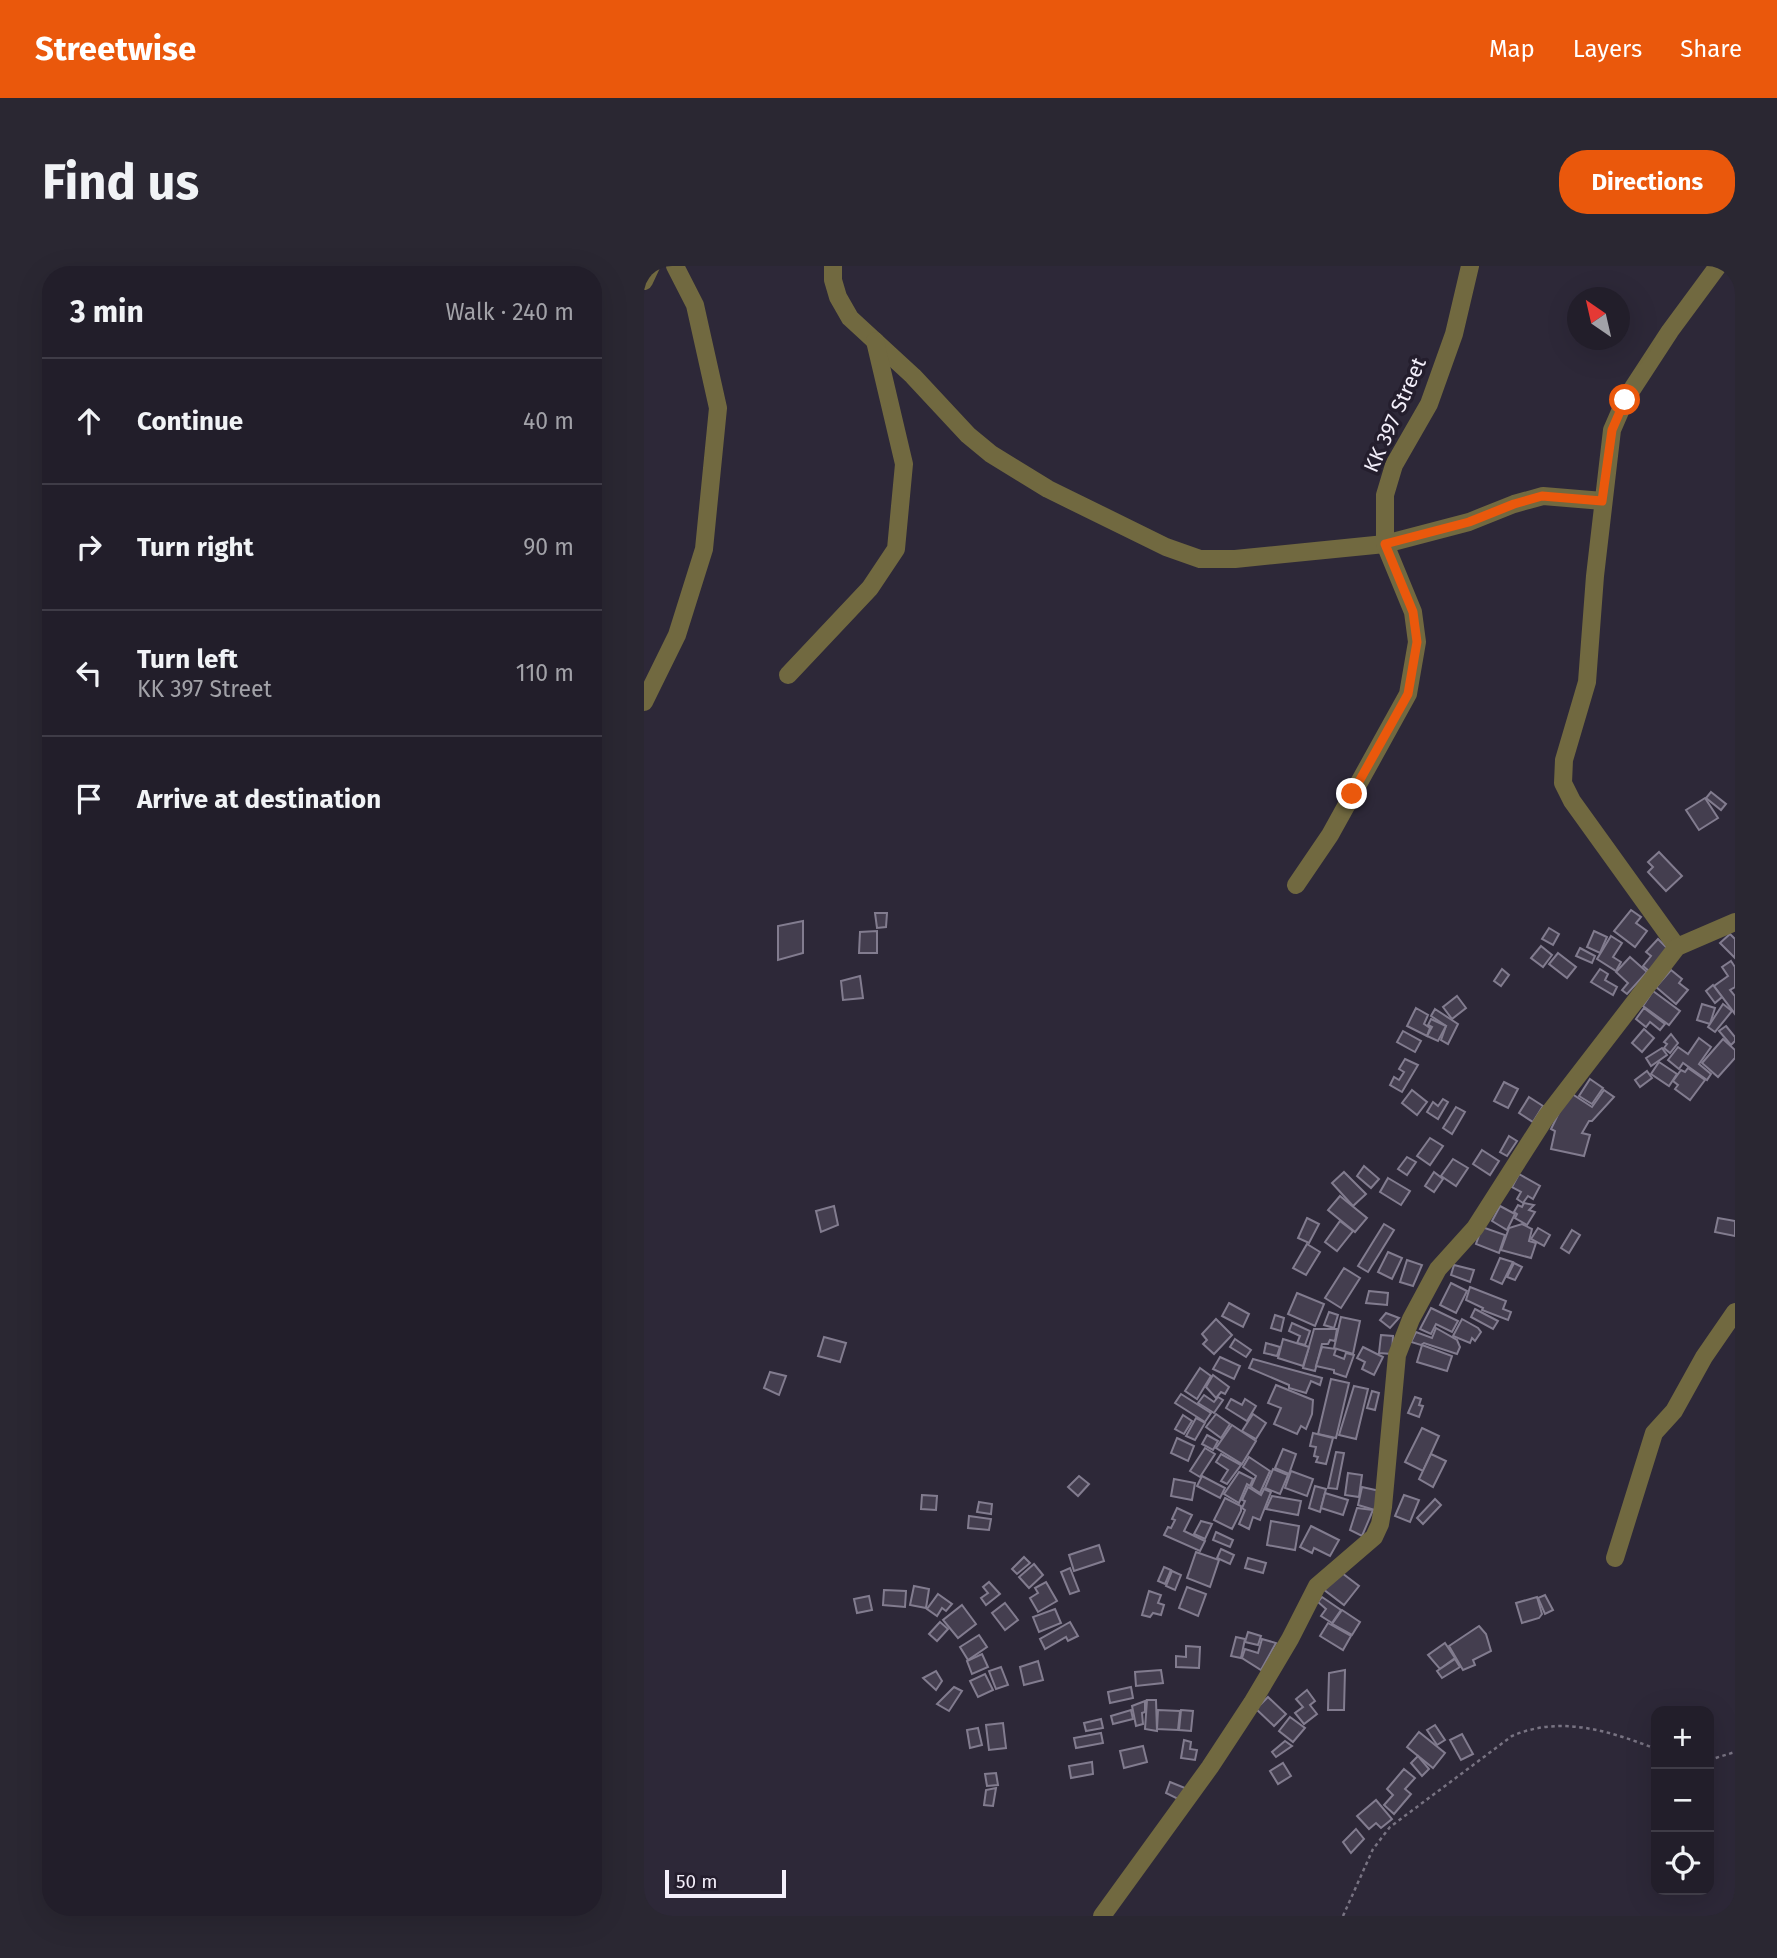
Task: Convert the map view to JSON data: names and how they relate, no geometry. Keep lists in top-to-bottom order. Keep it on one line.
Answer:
{"streets":{"street":["KK 397 Street"]},"scale_bar":"50 m","north":"top left","page":{"header":"Streetwise","nav":["Map","Layers","Share"],"buttons":"Directions","title":"Find us","heading":["3 min","Walk · 240 m"],"list":[["Continue","40 m"],["Turn right","90 m"],["Turn left","KK 397 Street","110 m"],"Arrive at destination"],"map_buttons":["+","−"],"scale":"50 m"}}
